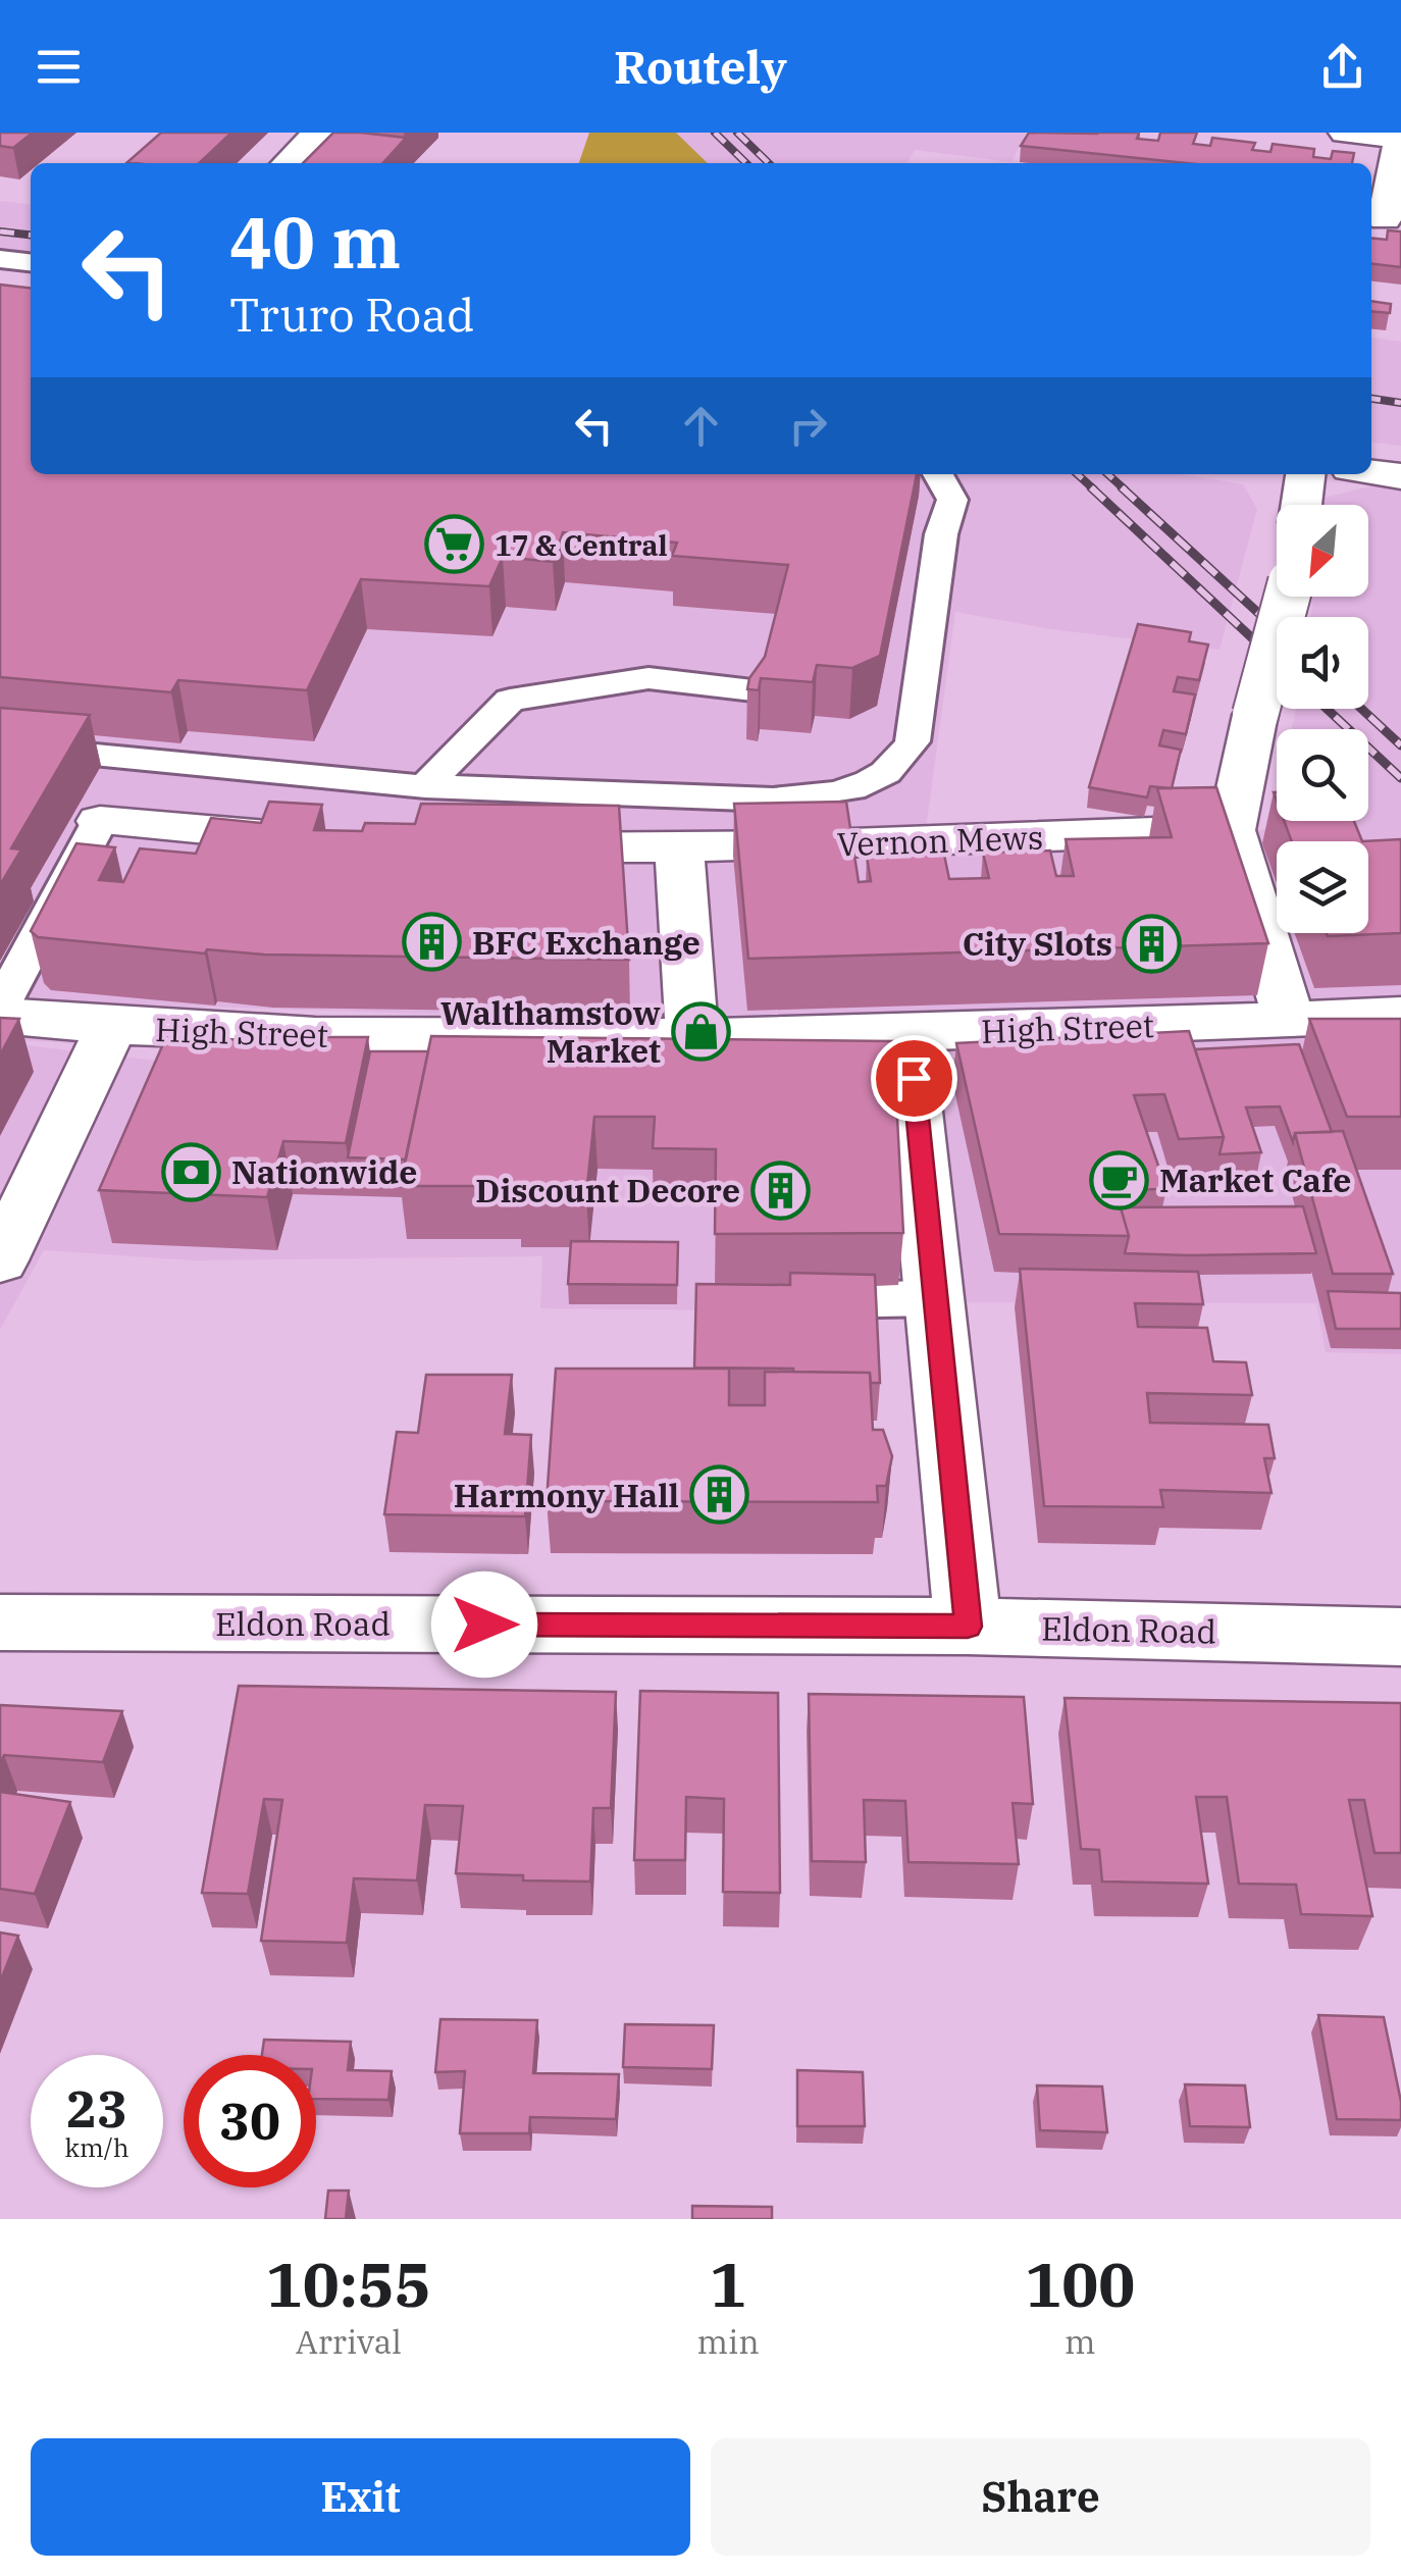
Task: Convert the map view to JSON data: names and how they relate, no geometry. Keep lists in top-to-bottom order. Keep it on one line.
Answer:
{"streets":{"street":["Vernon Mews","High Street","Eldon Road"]},"places":{"supermarket":["17 & Central"],"building":["BFC Exchange","City Slots","Discount Decore","Harmony Hall"],"shop":["Walthamstow Market"],"bank":["Nationwide"],"cafe":["Market Cafe"]},"north":"bottom left","page":{"header":"Routely","turn":["40 m","Truro Road"],"speed":"23 km/h","limit":"30","eta":["10:55","Arrival","1","min","100","m"],"buttons":["Exit","Share"]}}
